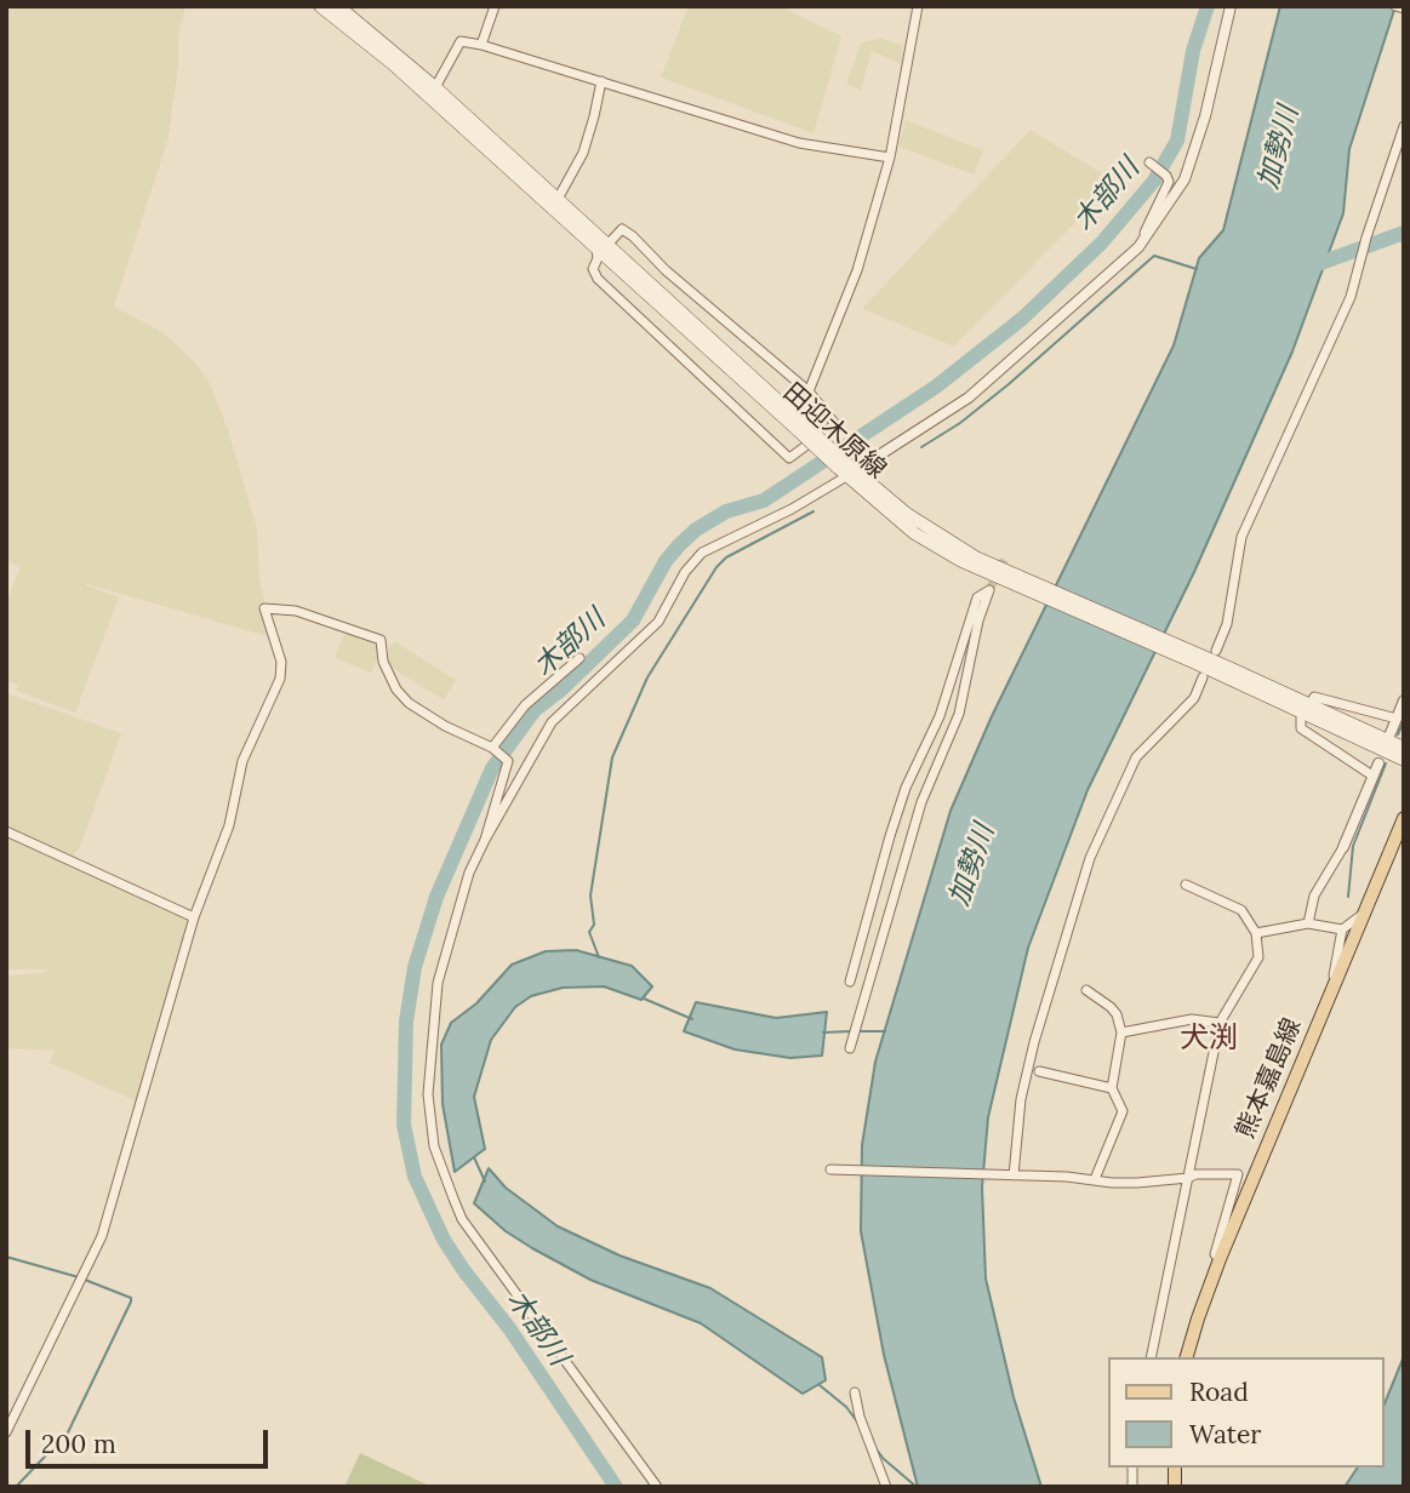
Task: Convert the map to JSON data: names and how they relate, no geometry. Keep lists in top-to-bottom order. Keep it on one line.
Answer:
{"streets":{"main road":["田迎木原線","熊本嘉島線"]},"districts":["犬渕"],"water":["加勢川","木部川"],"legend":["Road","Water"],"scale_bar":"200 m"}
